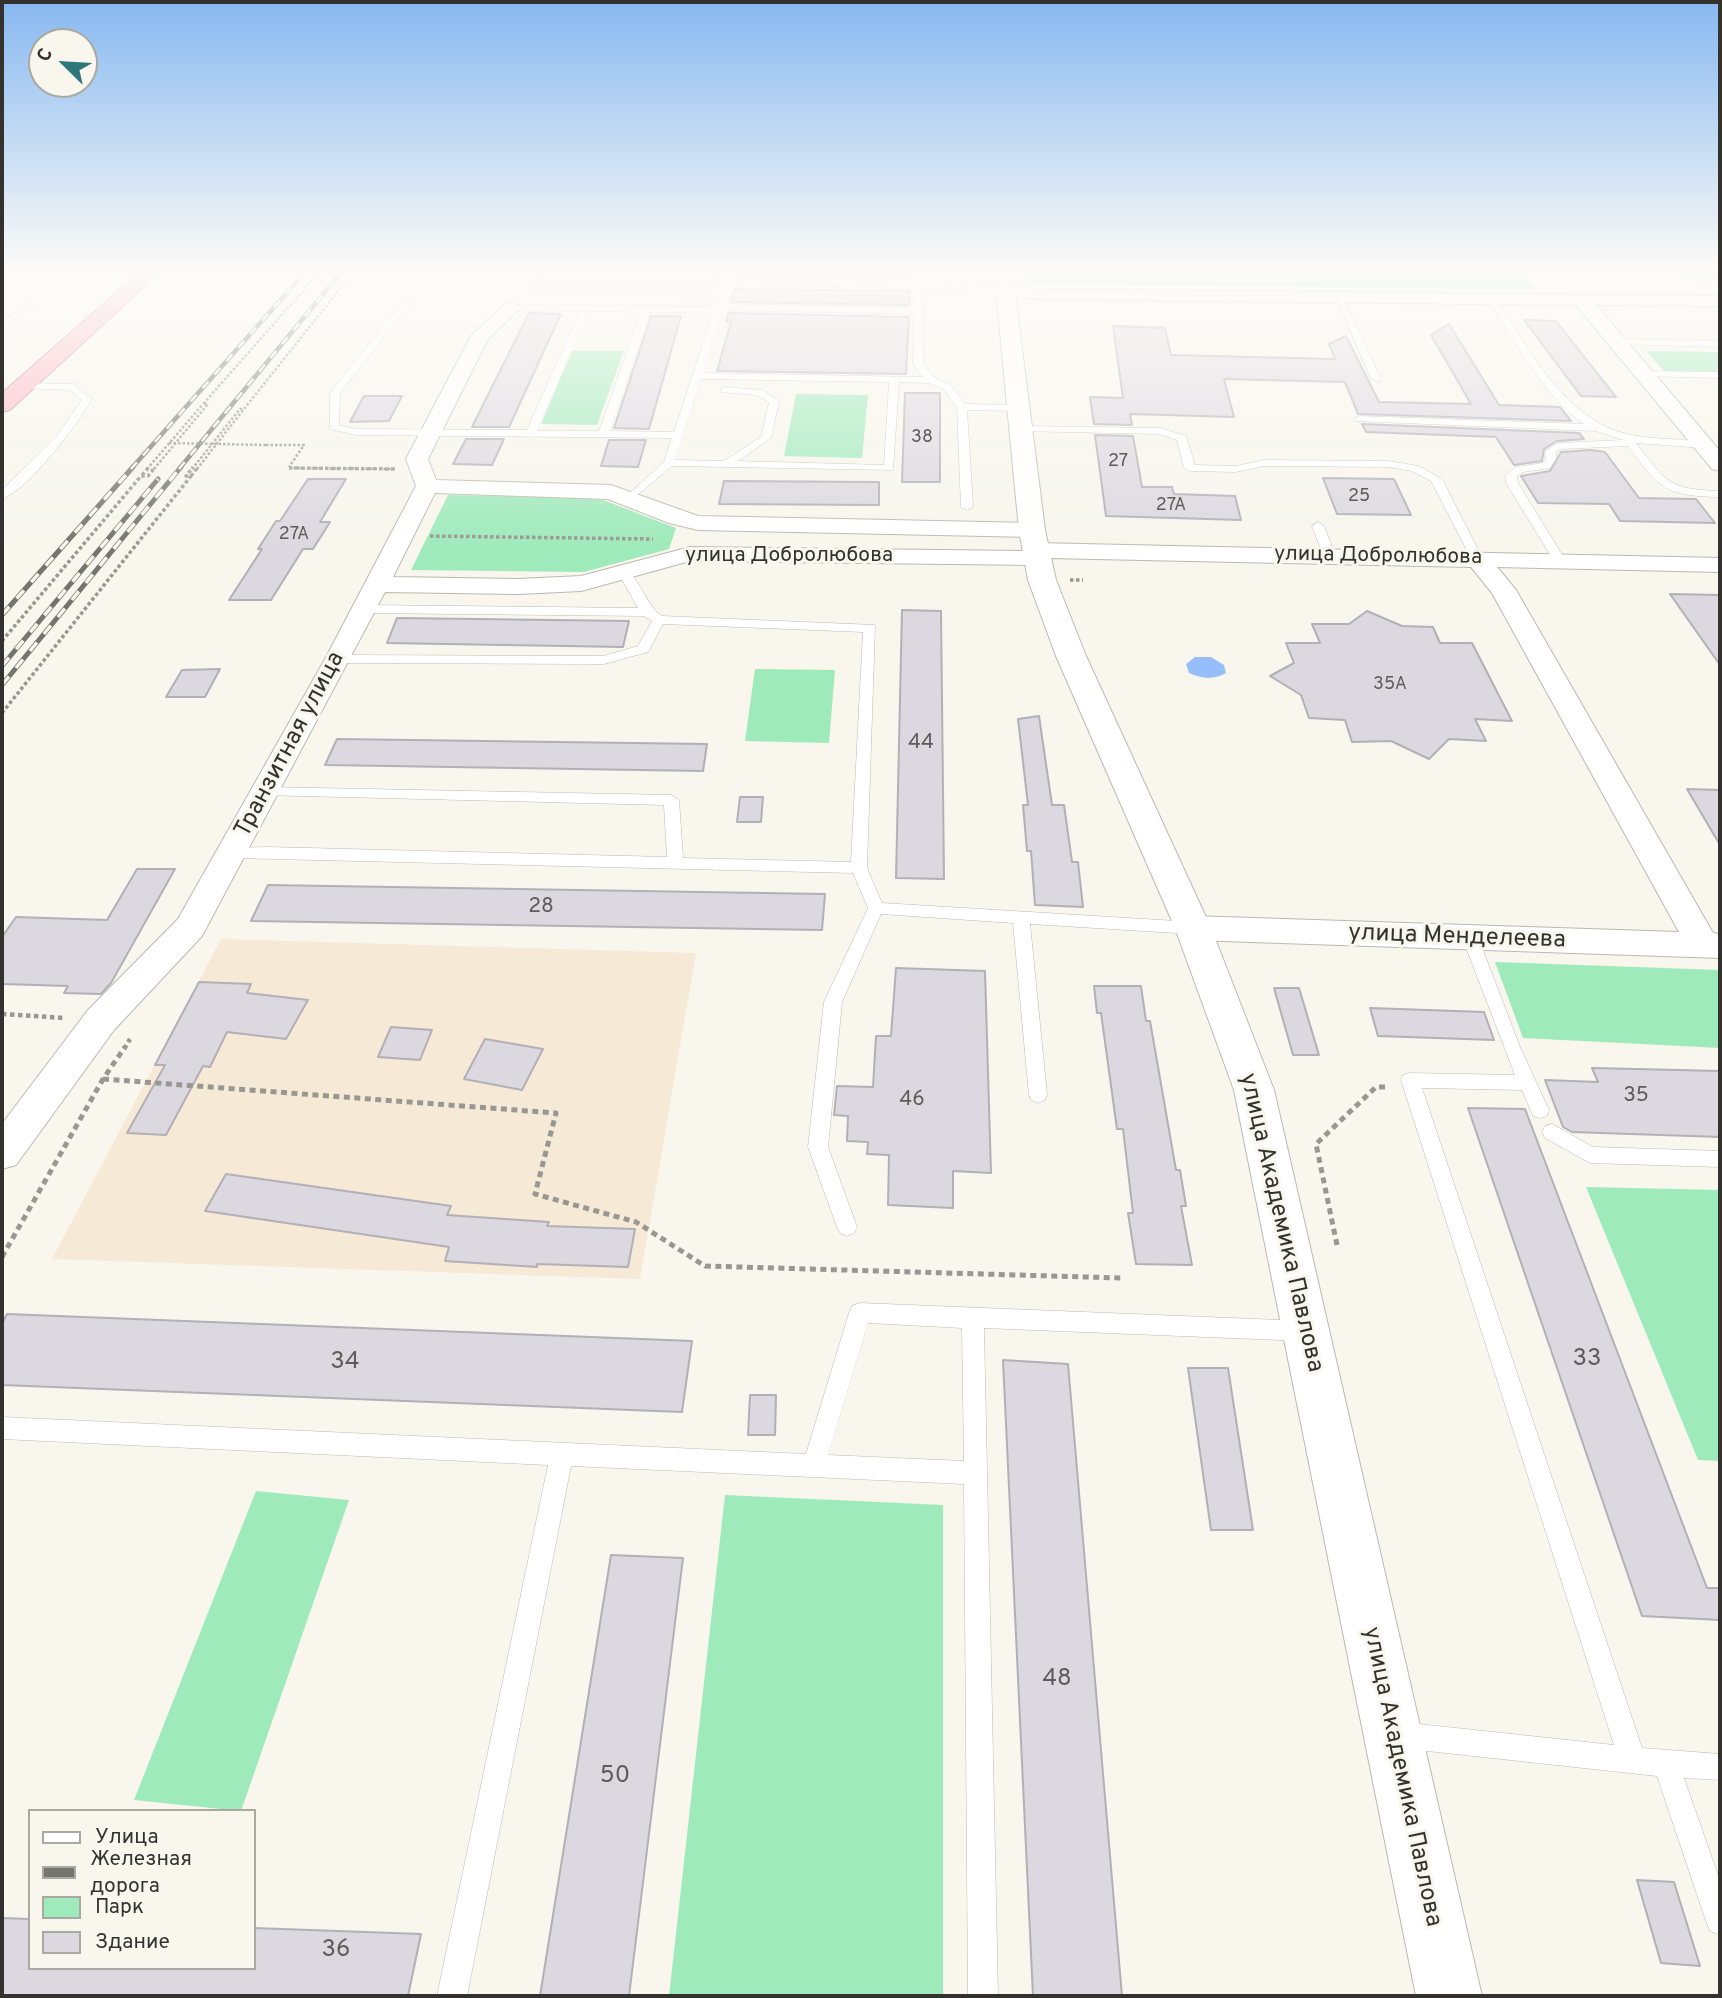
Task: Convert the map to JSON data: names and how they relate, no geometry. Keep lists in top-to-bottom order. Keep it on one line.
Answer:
{"streets":{"main road":["улица Академика Павлова"],"street":["улица Добролюбова","Транзитная улица","улица Менделеева"]},"crossings":[["улица Добролюбова","Транзитная улица"],["улица Добролюбова","улица Академика Павлова"],["улица Менделеева","улица Академика Павлова"]],"house_numbers":["38","27","25","27А","27А","35А","44","28","35","46","33","34","48","50","36"],"legend":["Улица","Железная дорога","Парк","Здание"],"north":"top left"}
